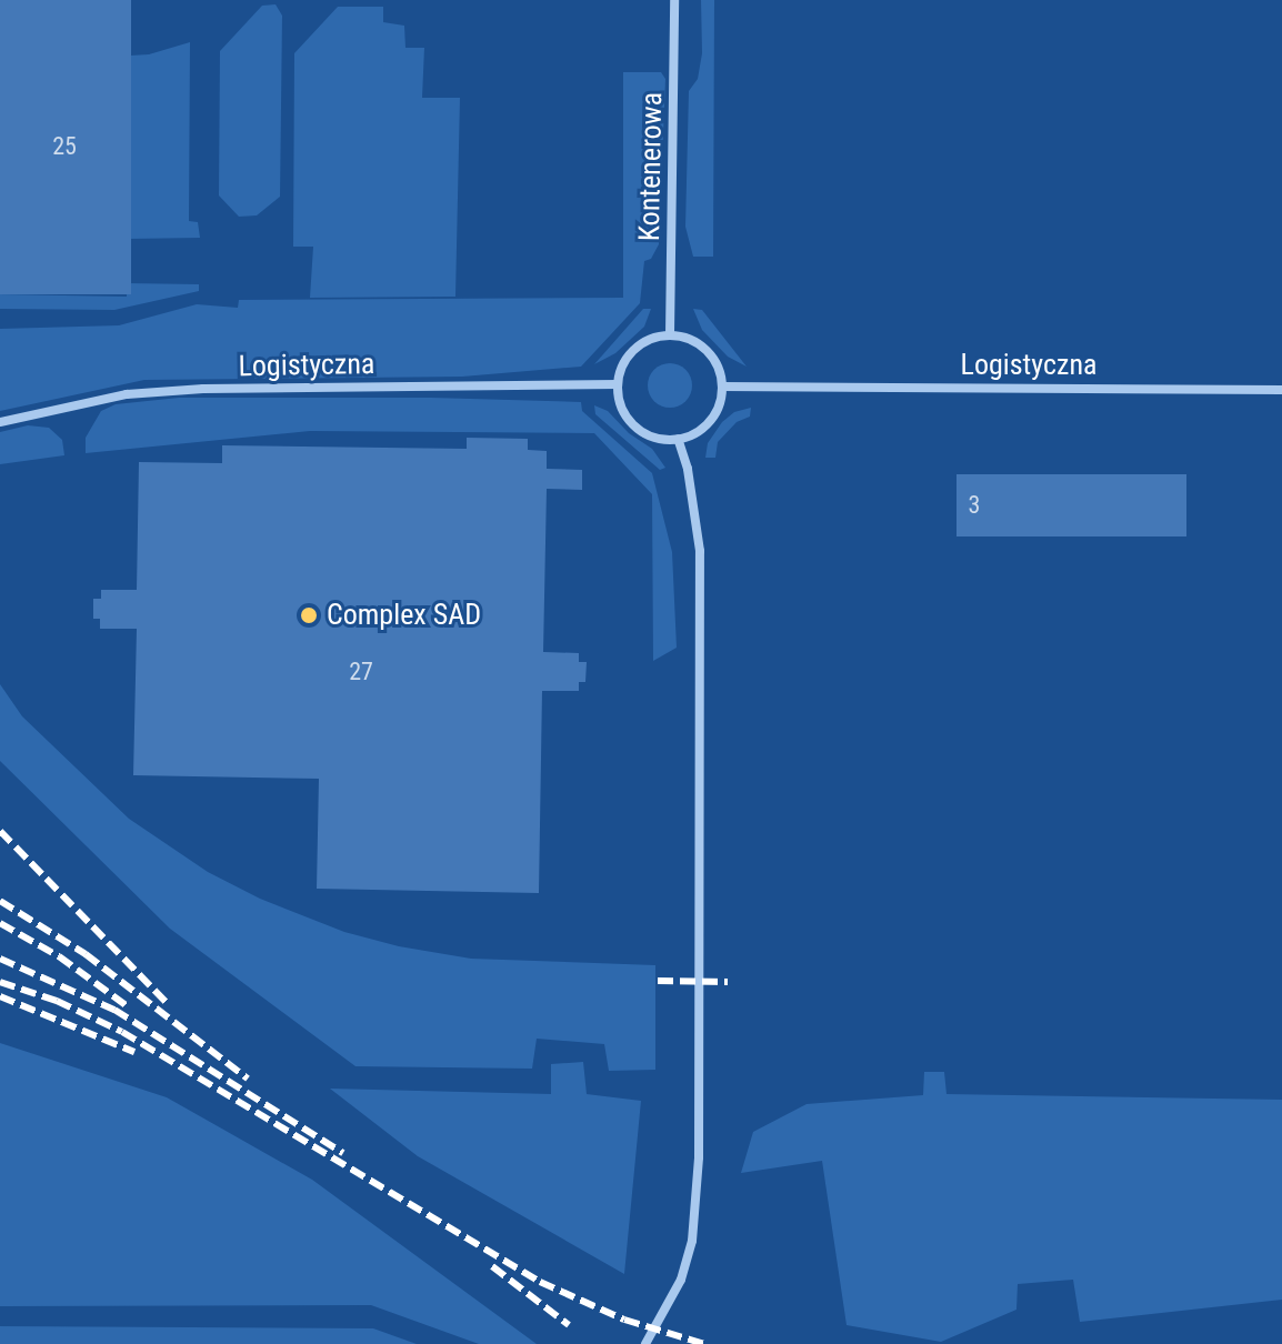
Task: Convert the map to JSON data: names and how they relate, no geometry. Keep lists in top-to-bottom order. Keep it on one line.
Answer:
{"streets":{"street":["Kontenerowa","Logistyczna"]},"crossings":[["Kontenerowa","Logistyczna"]],"places":["Complex SAD"],"house_numbers":["25","3","27"]}
